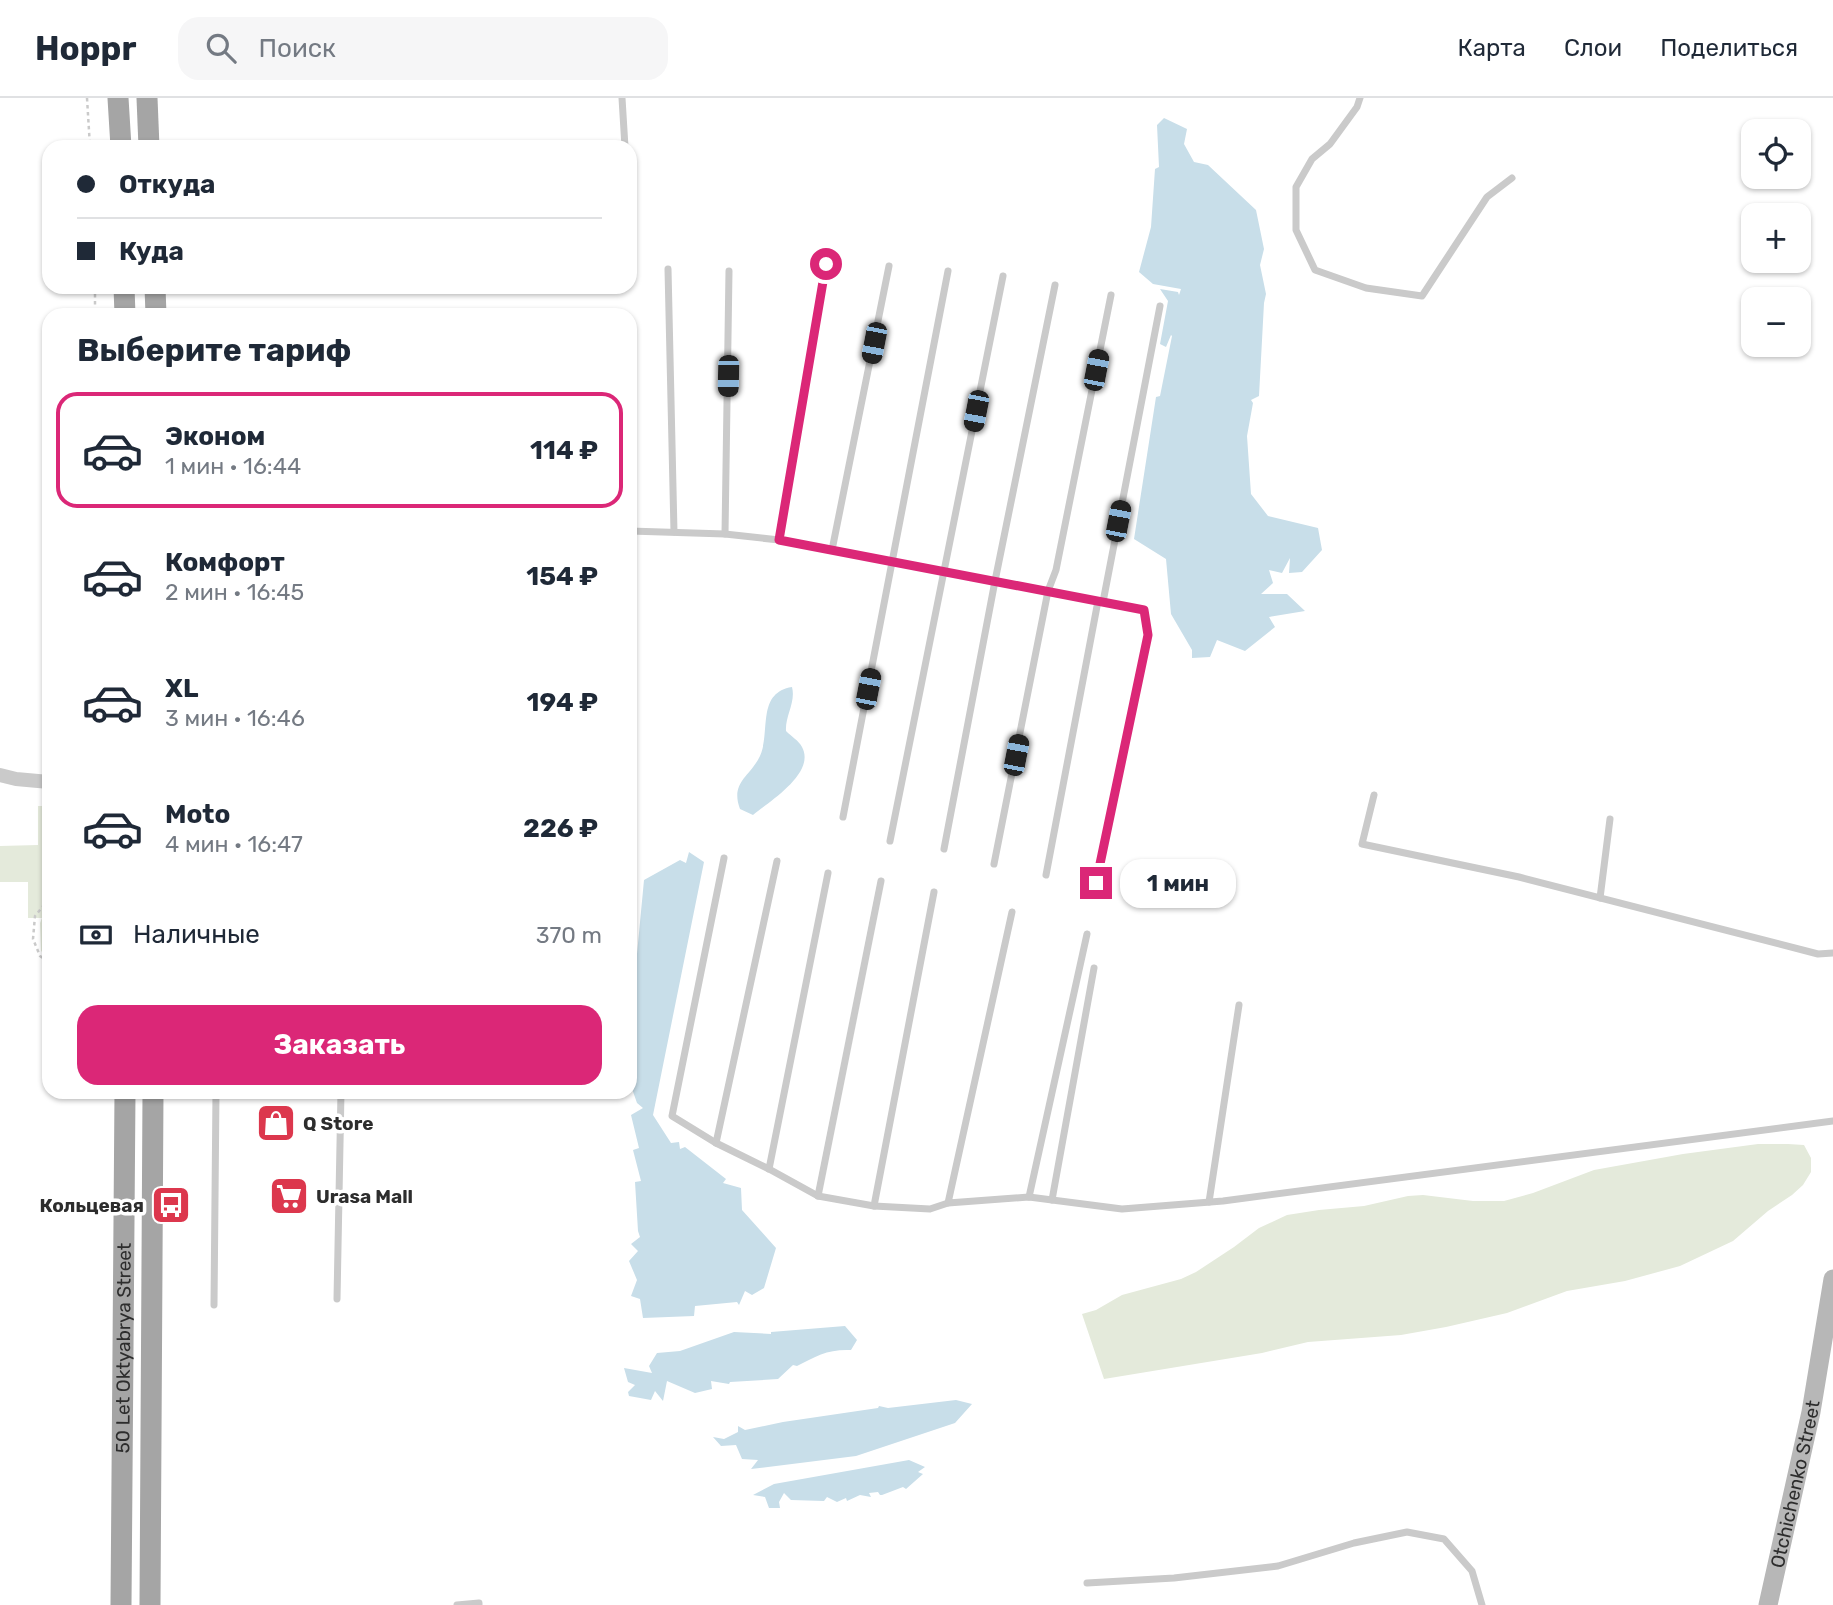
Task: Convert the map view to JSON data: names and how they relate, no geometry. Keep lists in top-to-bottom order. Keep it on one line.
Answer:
{"streets":{"main road":["50 Let Oktyabrya Street"],"street":["Otchichenko Street"]},"places":{"shop":["Q Store"],"supermarket":["Urasa Mall"],"bus stop":["Кольцевая"]},"page":{"header":"Hoppr","search":"Поиск","nav":["Карта","Слои","Поделиться"],"map_buttons":["+","−"],"banner":["Откуда","Куда"],"heading":"Выберите тариф","list":[{"name":"Эконом","note":"1 мин · 16:44","value":"114 ₽"},{"name":"Комфорт","note":"2 мин · 16:45","value":"154 ₽"},{"name":"XL","note":"3 мин · 16:46","value":"194 ₽"},{"name":"Moto","note":"4 мин · 16:47","value":"226 ₽"}],"bubble":"1 мин","pay":["Наличные","370 m"],"buttons":"Заказать"}}
